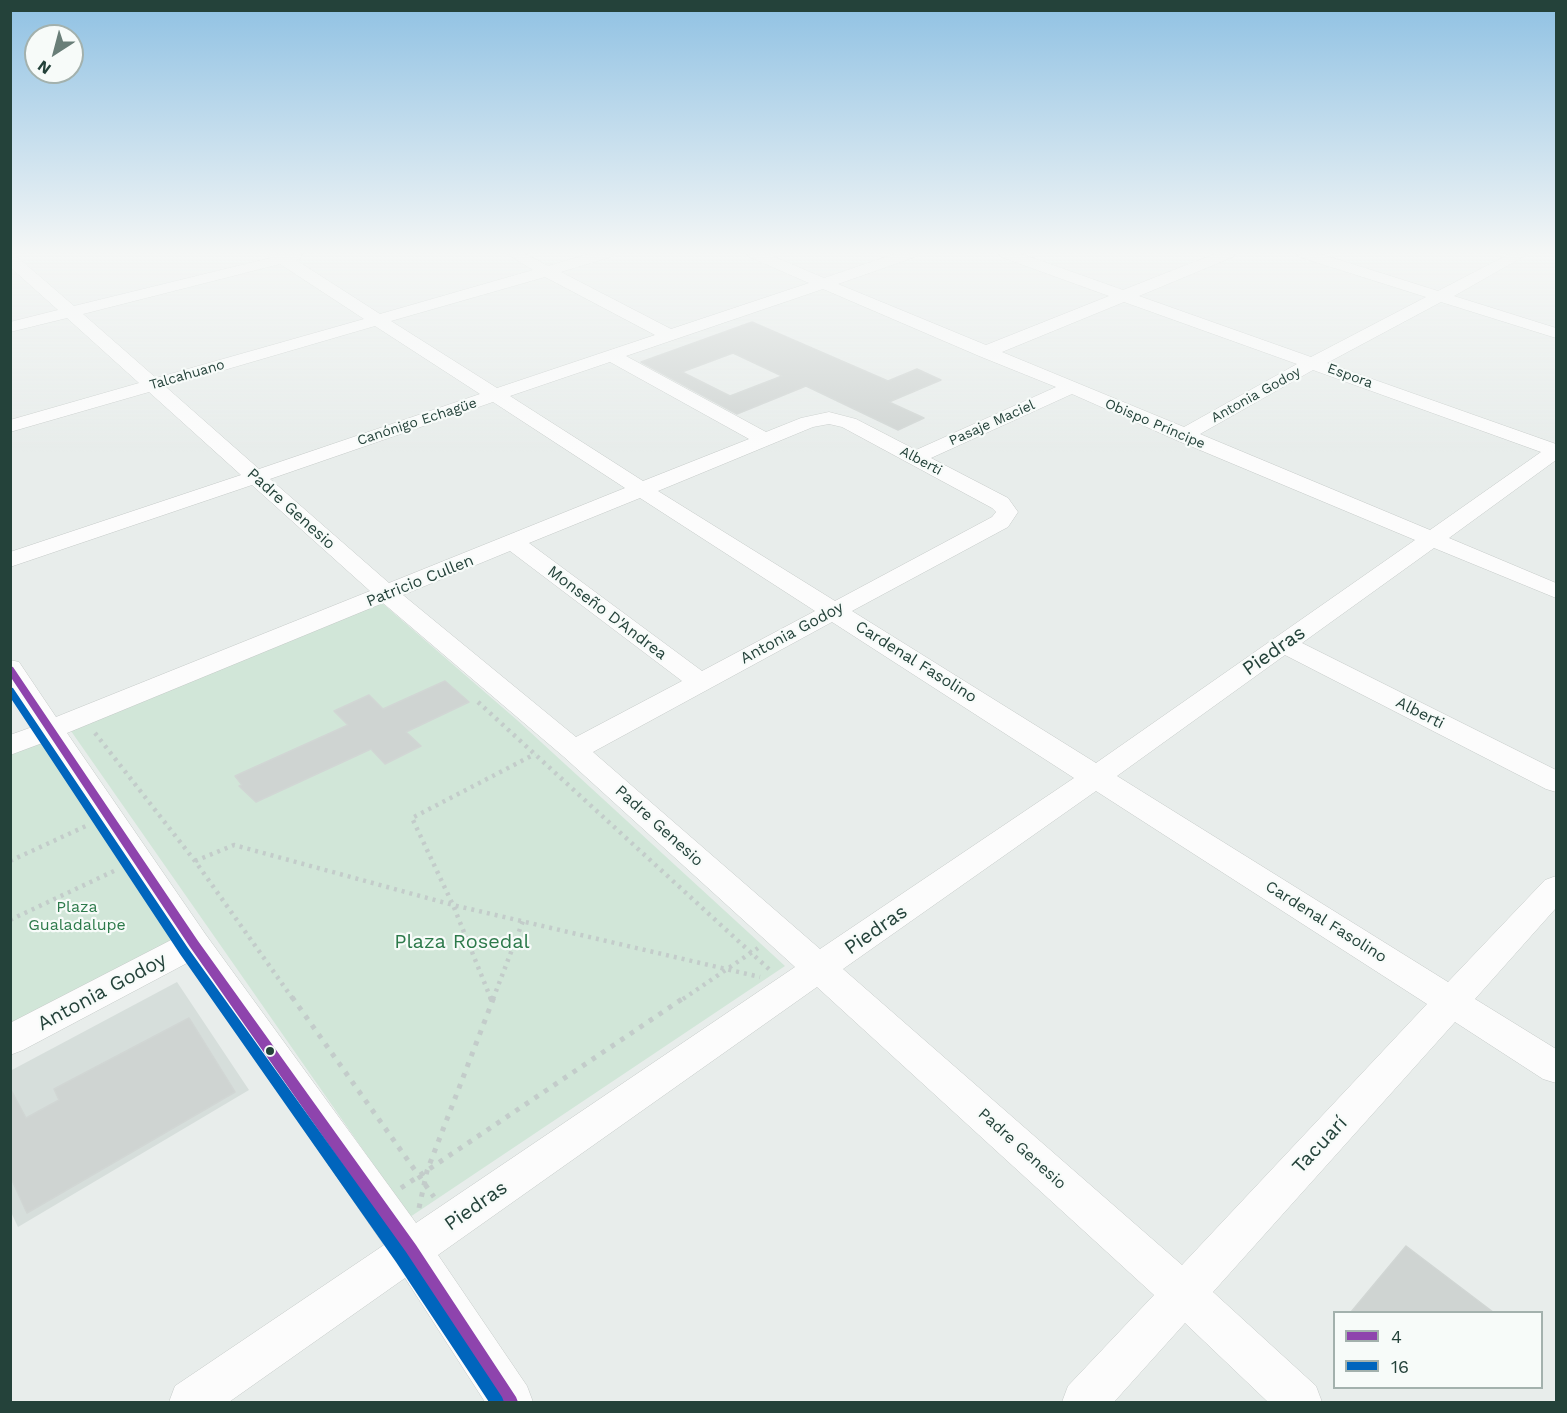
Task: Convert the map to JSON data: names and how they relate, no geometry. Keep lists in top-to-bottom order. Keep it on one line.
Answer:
{"streets":{"street":["Talcahuano","Espora","Antonia Godoy","Canónigo Echagüe","Pasaje Maciel","Obispo Príncipe","Alberti","Padre Genesio","Patricio Cullen","Monseño D'Andrea","Piedras","Cardenal Fasolino","Tacuarí"]},"crossings":[["Talcahuano","Padre Genesio"],["Talcahuano","Cardenal Fasolino"],["Espora","Antonia Godoy"],["Espora","Piedras"],["Antonia Godoy","Obispo Príncipe"],["Antonia Godoy","Alberti"],["Antonia Godoy","Padre Genesio"],["Antonia Godoy","Monseño D'Andrea"],["Antonia Godoy","Cardenal Fasolino"],["Canónigo Echagüe","Padre Genesio"],["Canónigo Echagüe","Cardenal Fasolino"],["Pasaje Maciel","Obispo Príncipe"],["Pasaje Maciel","Alberti"],["Obispo Príncipe","Piedras"],["Alberti","Patricio Cullen"],["Alberti","Piedras"],["Padre Genesio","Patricio Cullen"],["Padre Genesio","Piedras"],["Padre Genesio","Tacuarí"],["Patricio Cullen","Monseño D'Andrea"],["Patricio Cullen","Cardenal Fasolino"],["Piedras","Cardenal Fasolino"],["Cardenal Fasolino","Tacuarí"]],"parks":["Plaza Gualadalupe","Plaza Rosedal"],"lines":["transit line 4","transit line 16"],"legend":["4","16"],"north":"bottom left"}
